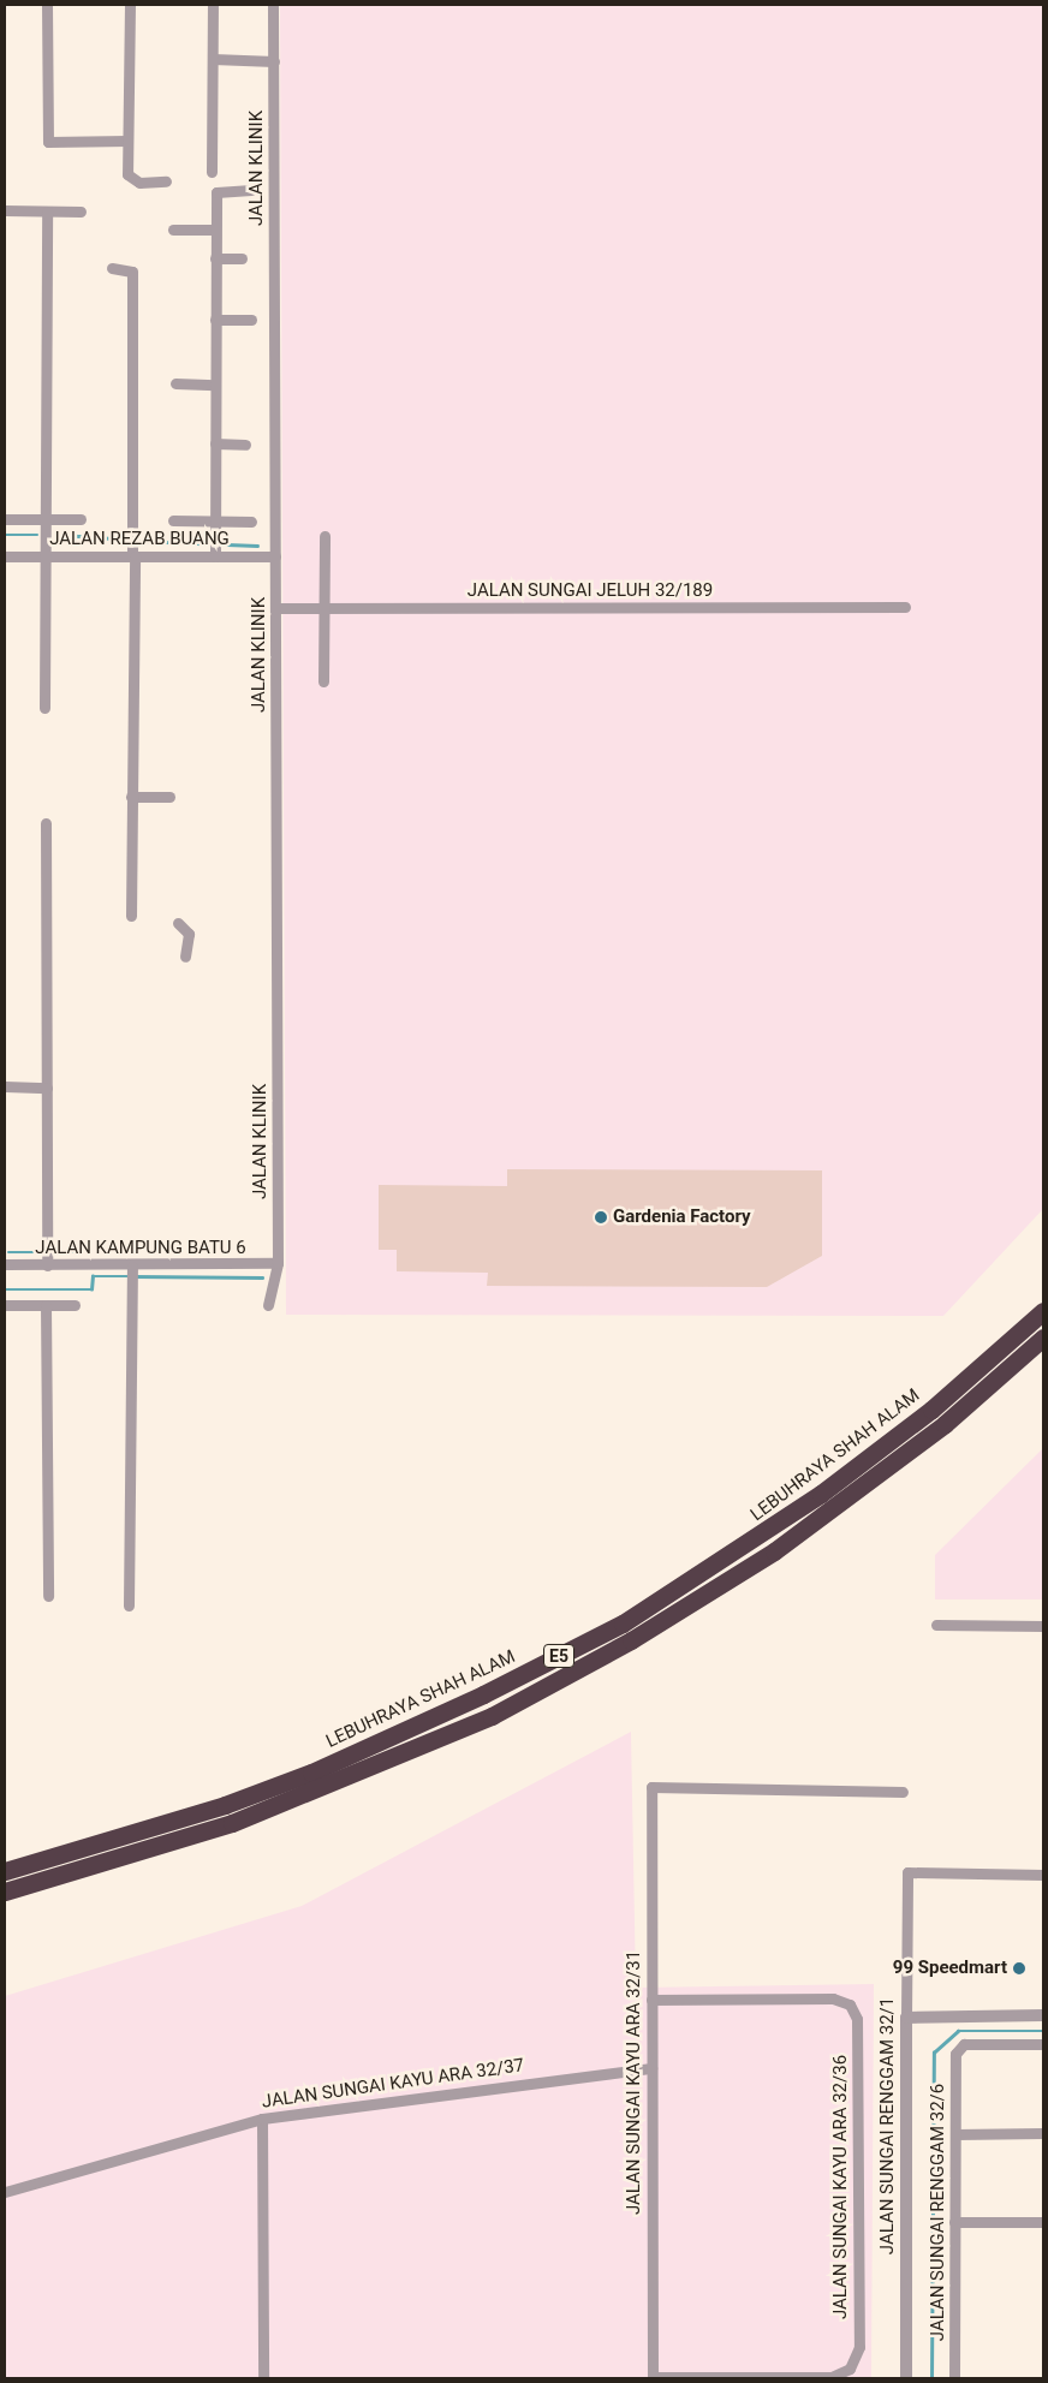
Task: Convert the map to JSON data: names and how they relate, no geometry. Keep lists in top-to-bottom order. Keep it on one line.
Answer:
{"streets":{"highway":["LEBUHRAYA SHAH ALAM","E5"],"street":["JALAN KLINIK","JALAN REZAB BUANG","JALAN SUNGAI JELUH 32/189","JALAN KAMPUNG BATU 6","JALAN SUNGAI KAYU ARA 32/31","JALAN SUNGAI KAYU ARA 32/37","JALAN SUNGAI RENGGAM 32/1","JALAN SUNGAI KAYU ARA 32/36","JALAN SUNGAI RENGGAM 32/6"]},"crossings":[["JALAN KLINIK","JALAN REZAB BUANG"],["JALAN KLINIK","JALAN SUNGAI JELUH 32/189"],["JALAN KLINIK","JALAN KAMPUNG BATU 6"],["JALAN SUNGAI KAYU ARA 32/31","JALAN SUNGAI KAYU ARA 32/37"],["JALAN SUNGAI KAYU ARA 32/31","JALAN SUNGAI KAYU ARA 32/36"]],"places":["Gardenia Factory","99 Speedmart"]}
